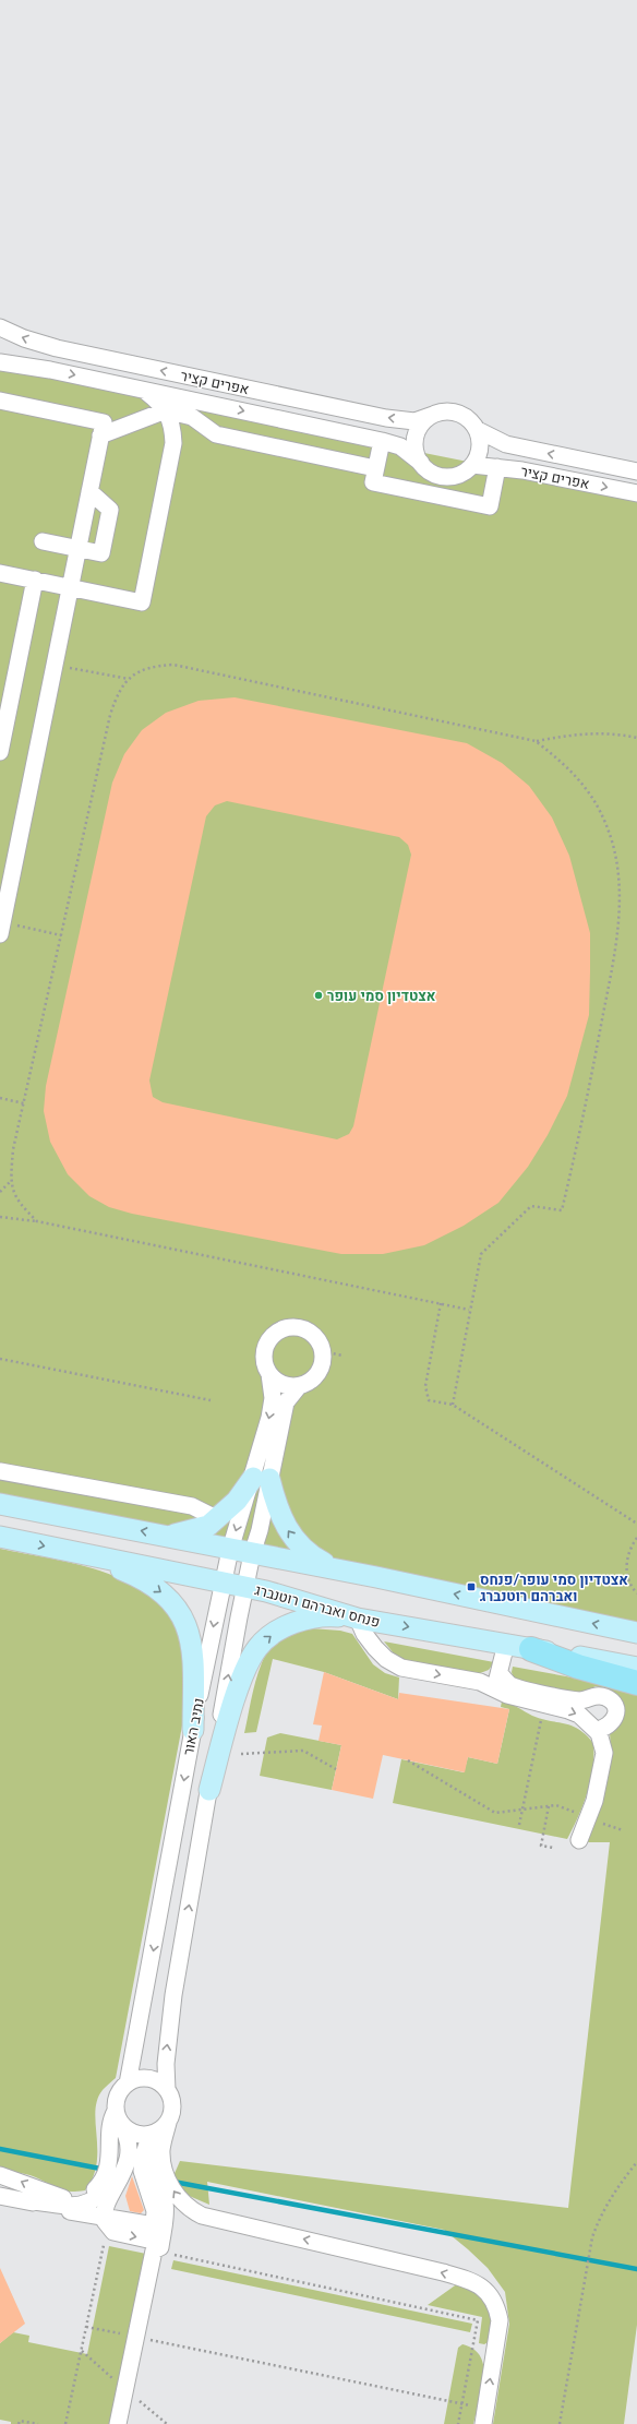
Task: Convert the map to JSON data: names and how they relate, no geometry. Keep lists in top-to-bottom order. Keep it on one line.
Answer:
{"streets":{"main road":["פנחס ואברהם רוטנברג"],"street":["אפרים קציר","נתיב האור"]},"crossings":[["פנחס ואברהם רוטנברג","נתיב האור"]],"places":{"other":["אצטדיון סמי עופר"],"transit":["אצטדיון סמי עופר/פנחס ואברהם רוטנברג"]}}
